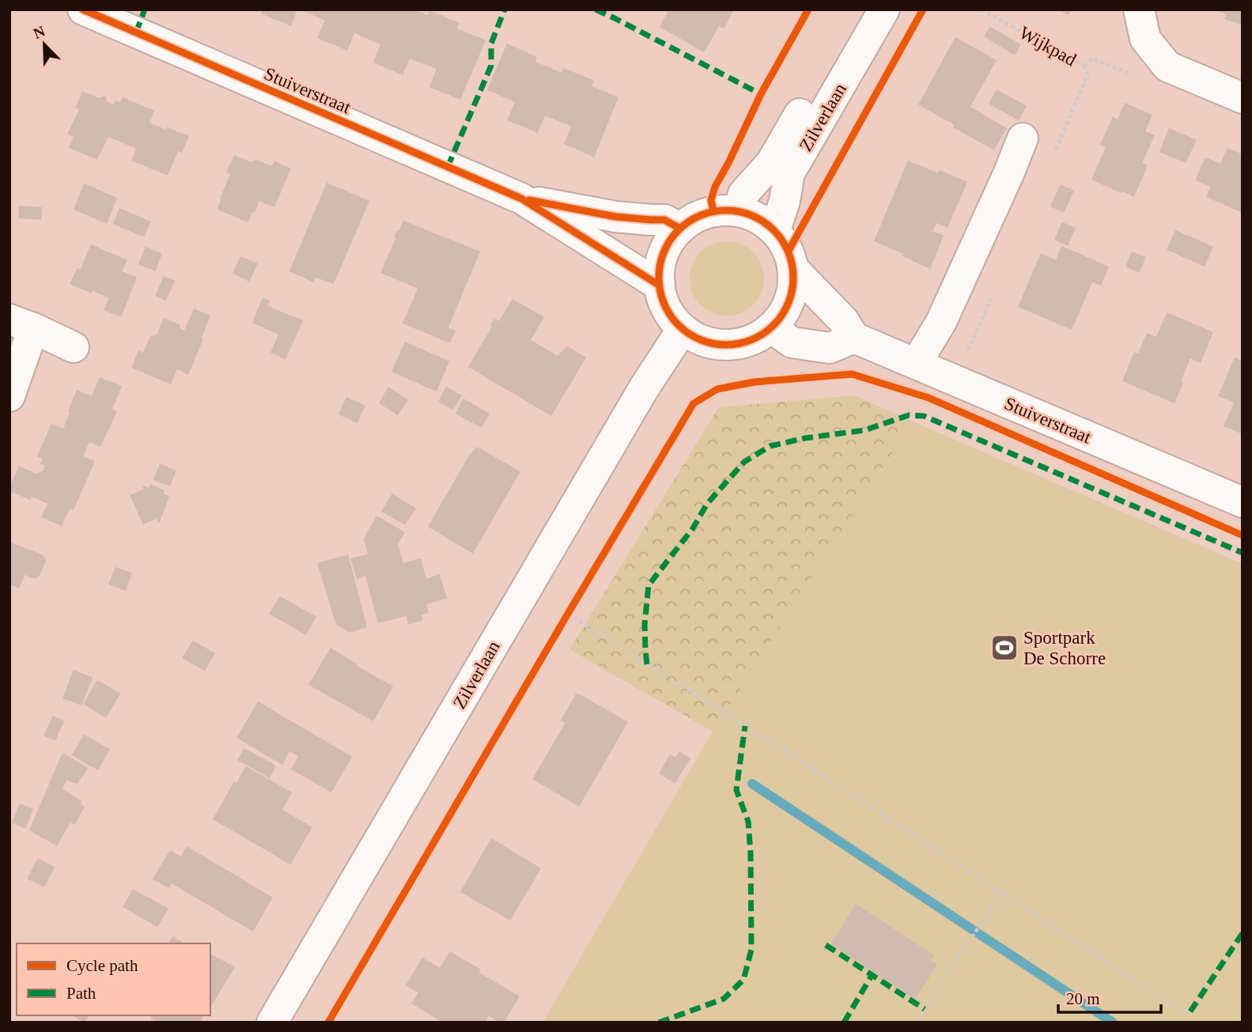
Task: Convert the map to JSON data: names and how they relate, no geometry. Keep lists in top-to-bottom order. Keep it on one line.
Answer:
{"streets":{"street":["Stuiverstraat","Zilverlaan"],"path":["Wijkpad"]},"crossings":[["Stuiverstraat","Zilverlaan"]],"places":{"sports":["Sportpark De Schorre"]},"legend":["Cycle path","Path"],"scale_bar":"20 m","north":"top left"}
